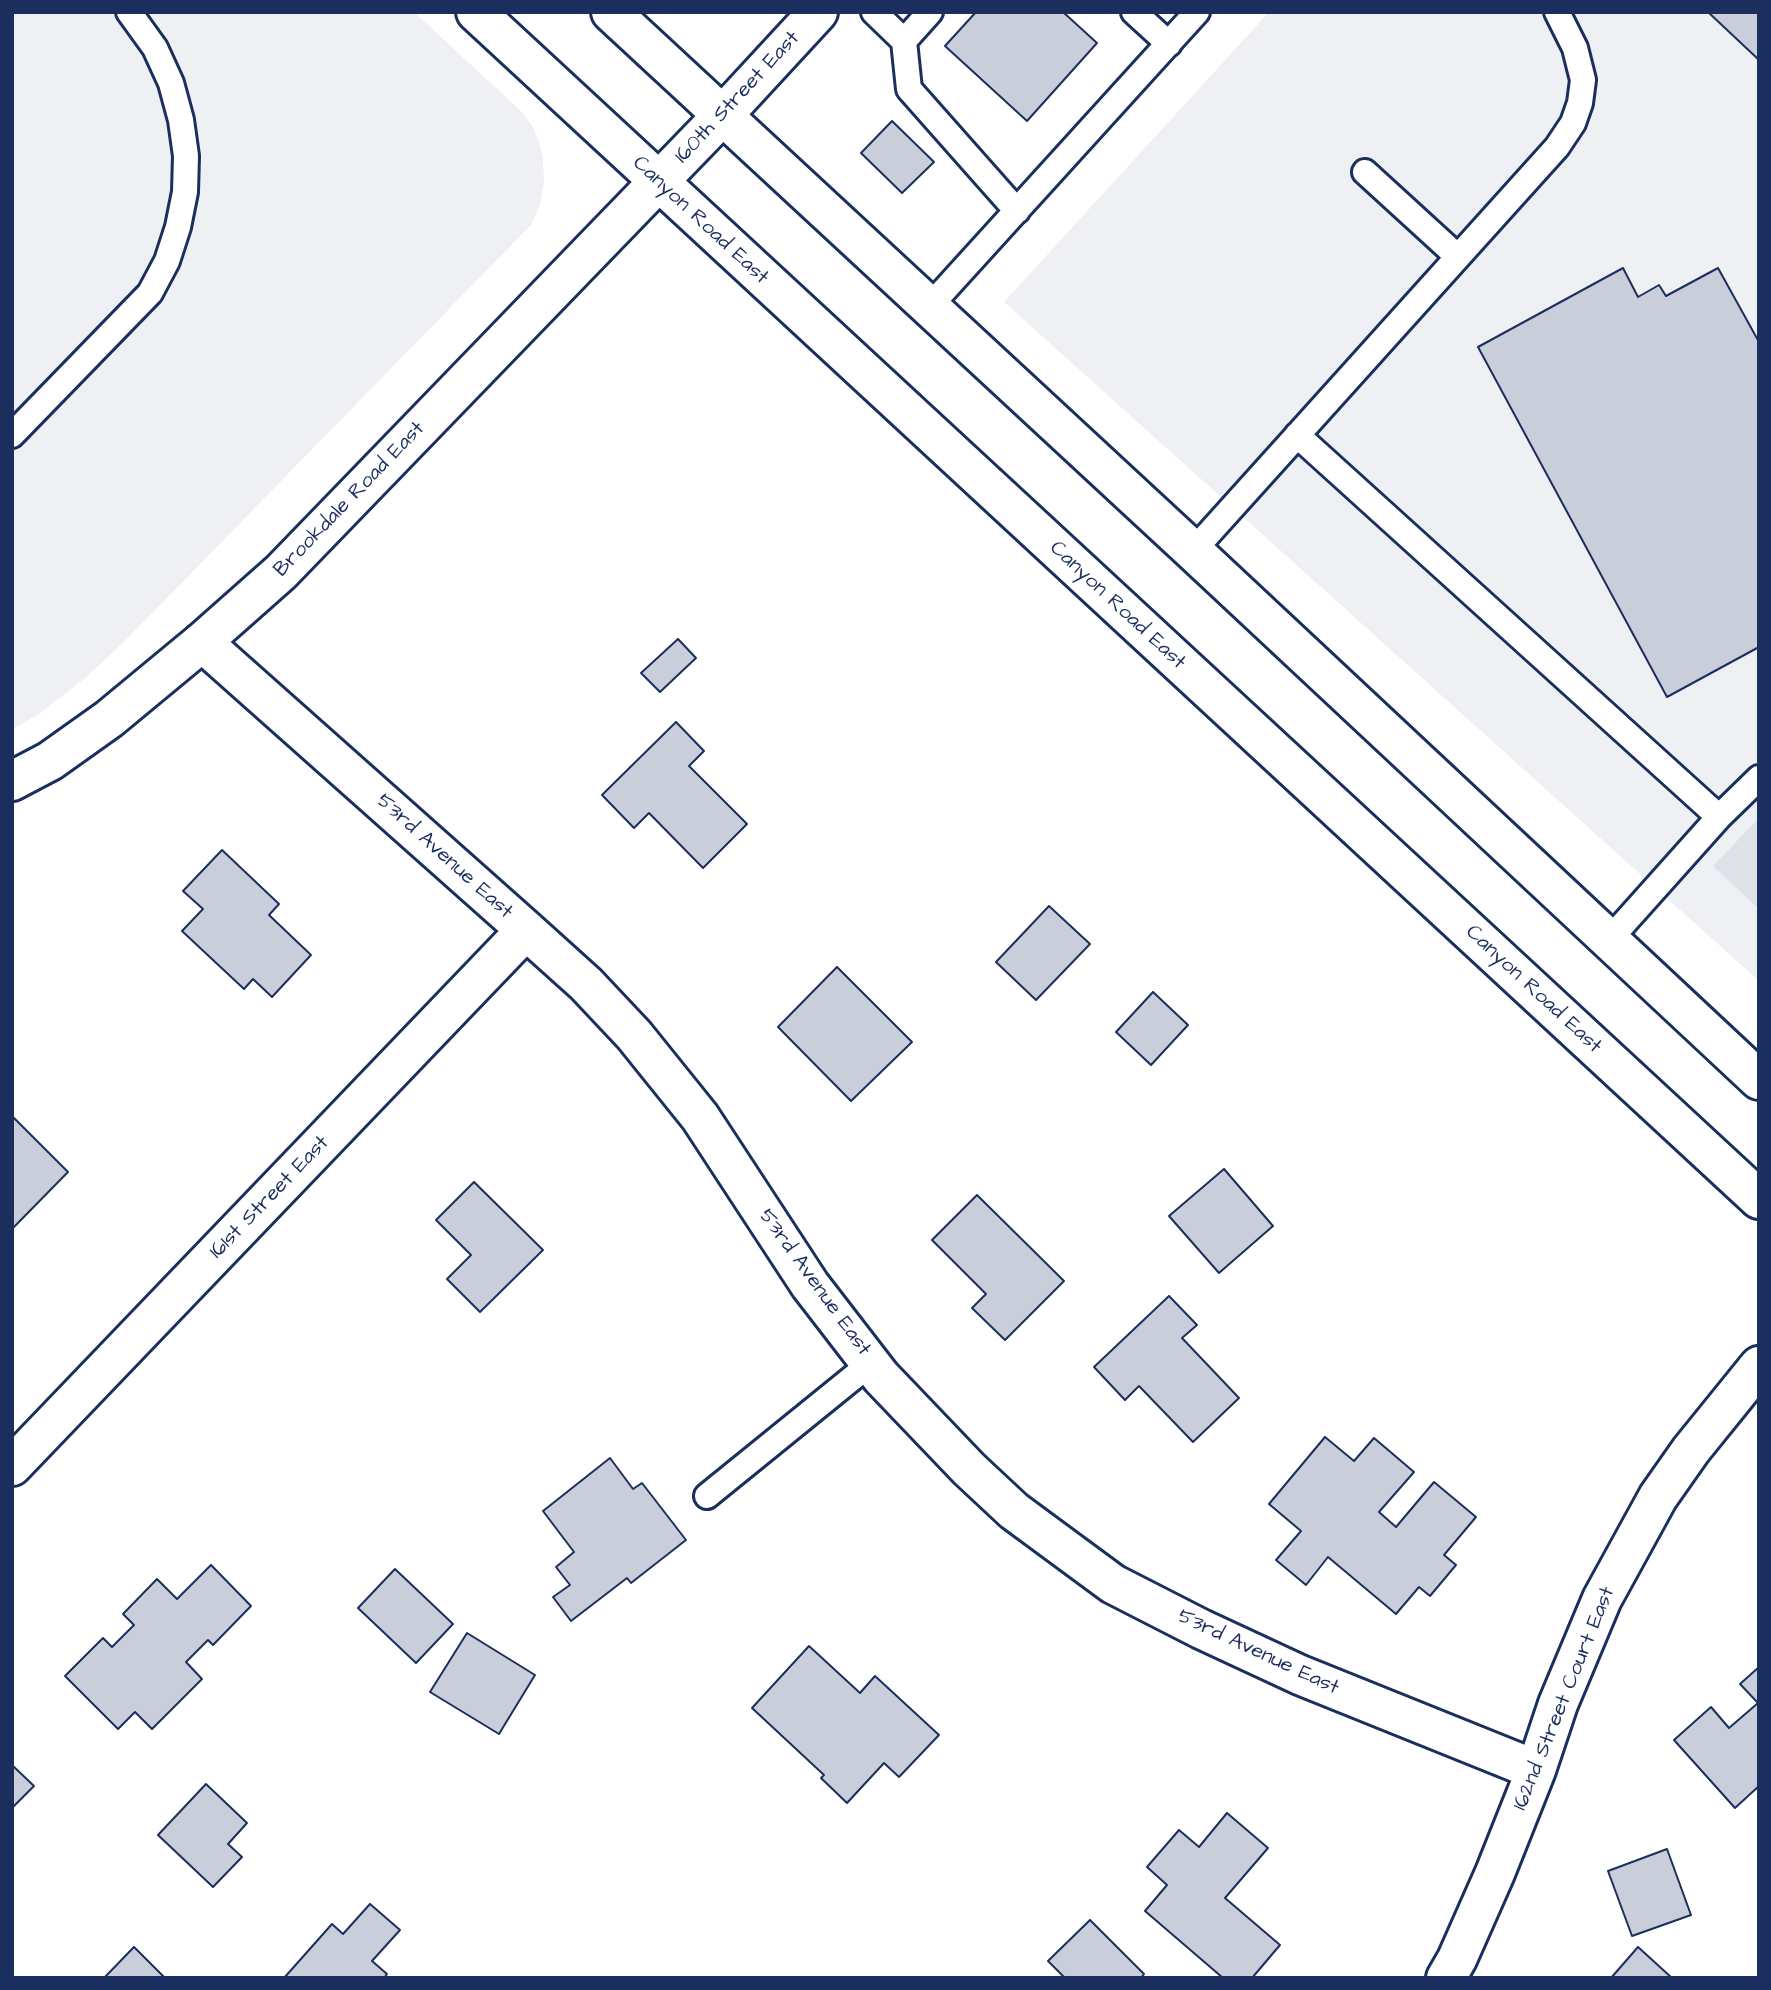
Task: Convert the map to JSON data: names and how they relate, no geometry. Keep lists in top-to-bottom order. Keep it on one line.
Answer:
{"streets":{"main road":["160th Street East","Canyon Road East","Brookdale Road East","53rd Avenue East","161st Street East","162nd Street Court East"]},"crossings":[["160th Street East","Canyon Road East"],["160th Street East","Brookdale Road East"],["Canyon Road East","Brookdale Road East"],["Brookdale Road East","53rd Avenue East"],["53rd Avenue East","161st Street East"],["53rd Avenue East","162nd Street Court East"]]}
